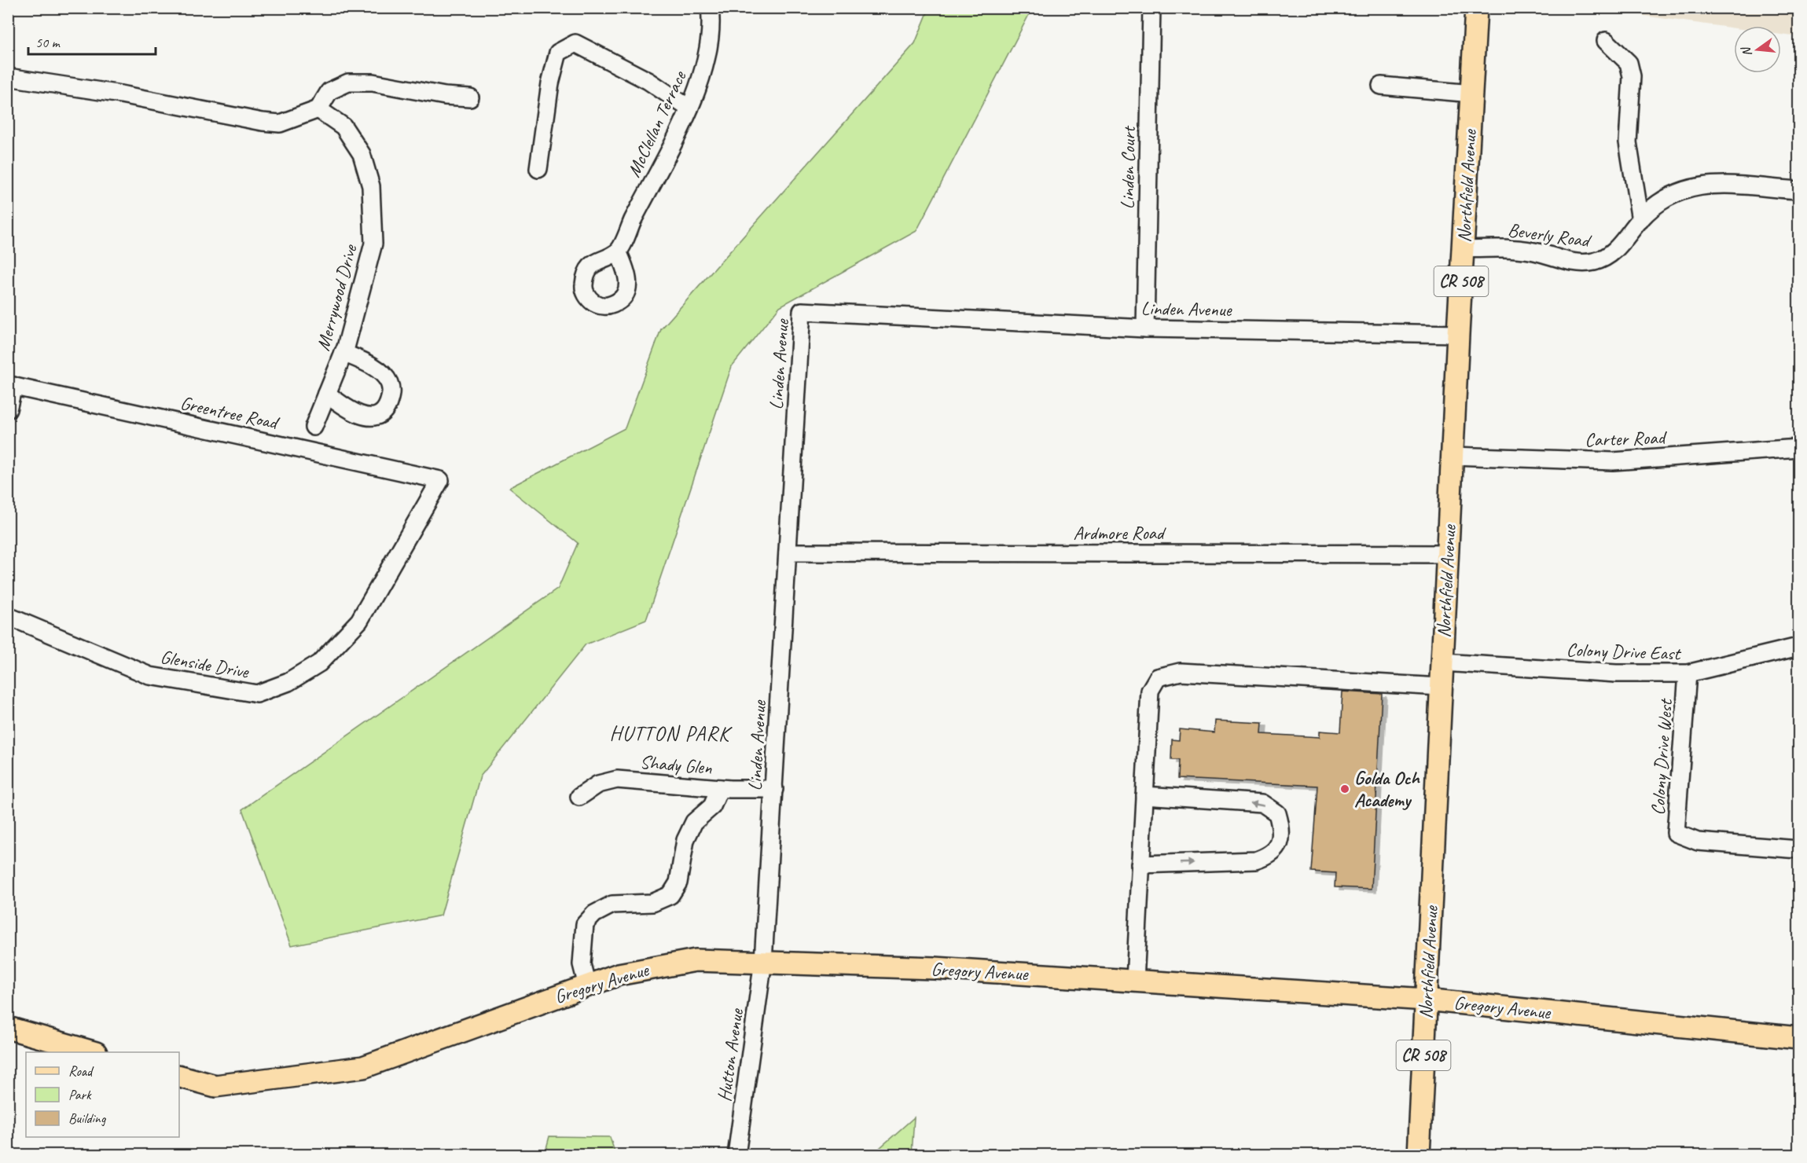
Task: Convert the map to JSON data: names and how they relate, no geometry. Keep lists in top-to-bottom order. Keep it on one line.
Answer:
{"streets":{"main road":["Northfield Avenue","CR 508","Gregory Avenue"],"street":["McClellan Terrace","Linden Court","Beverly Road","Merrywood Drive","Linden Avenue","Greentree Road","Carter Road","Ardmore Road","Colony Drive East","Glenside Drive","Colony Drive West","Shady Glen","Hutton Avenue"]},"crossings":[["Linden Court","Linden Avenue"],["Northfield Avenue","Beverly Road"],["Northfield Avenue","Linden Avenue"],["Northfield Avenue","Carter Road"],["Northfield Avenue","Ardmore Road"],["Northfield Avenue","Colony Drive East"],["Northfield Avenue","Gregory Avenue"],["Linden Avenue","Ardmore Road"],["Linden Avenue","Shady Glen"],["Linden Avenue","Gregory Avenue"],["Linden Avenue","Hutton Avenue"],["Greentree Road","Glenside Drive"],["Colony Drive East","Colony Drive West"],["Gregory Avenue","Hutton Avenue"]],"districts":["HUTTON PARK"],"places":["Golda Och Academy"],"legend":["Road","Park","Building"],"scale_bar":"50 m","north":"left"}
